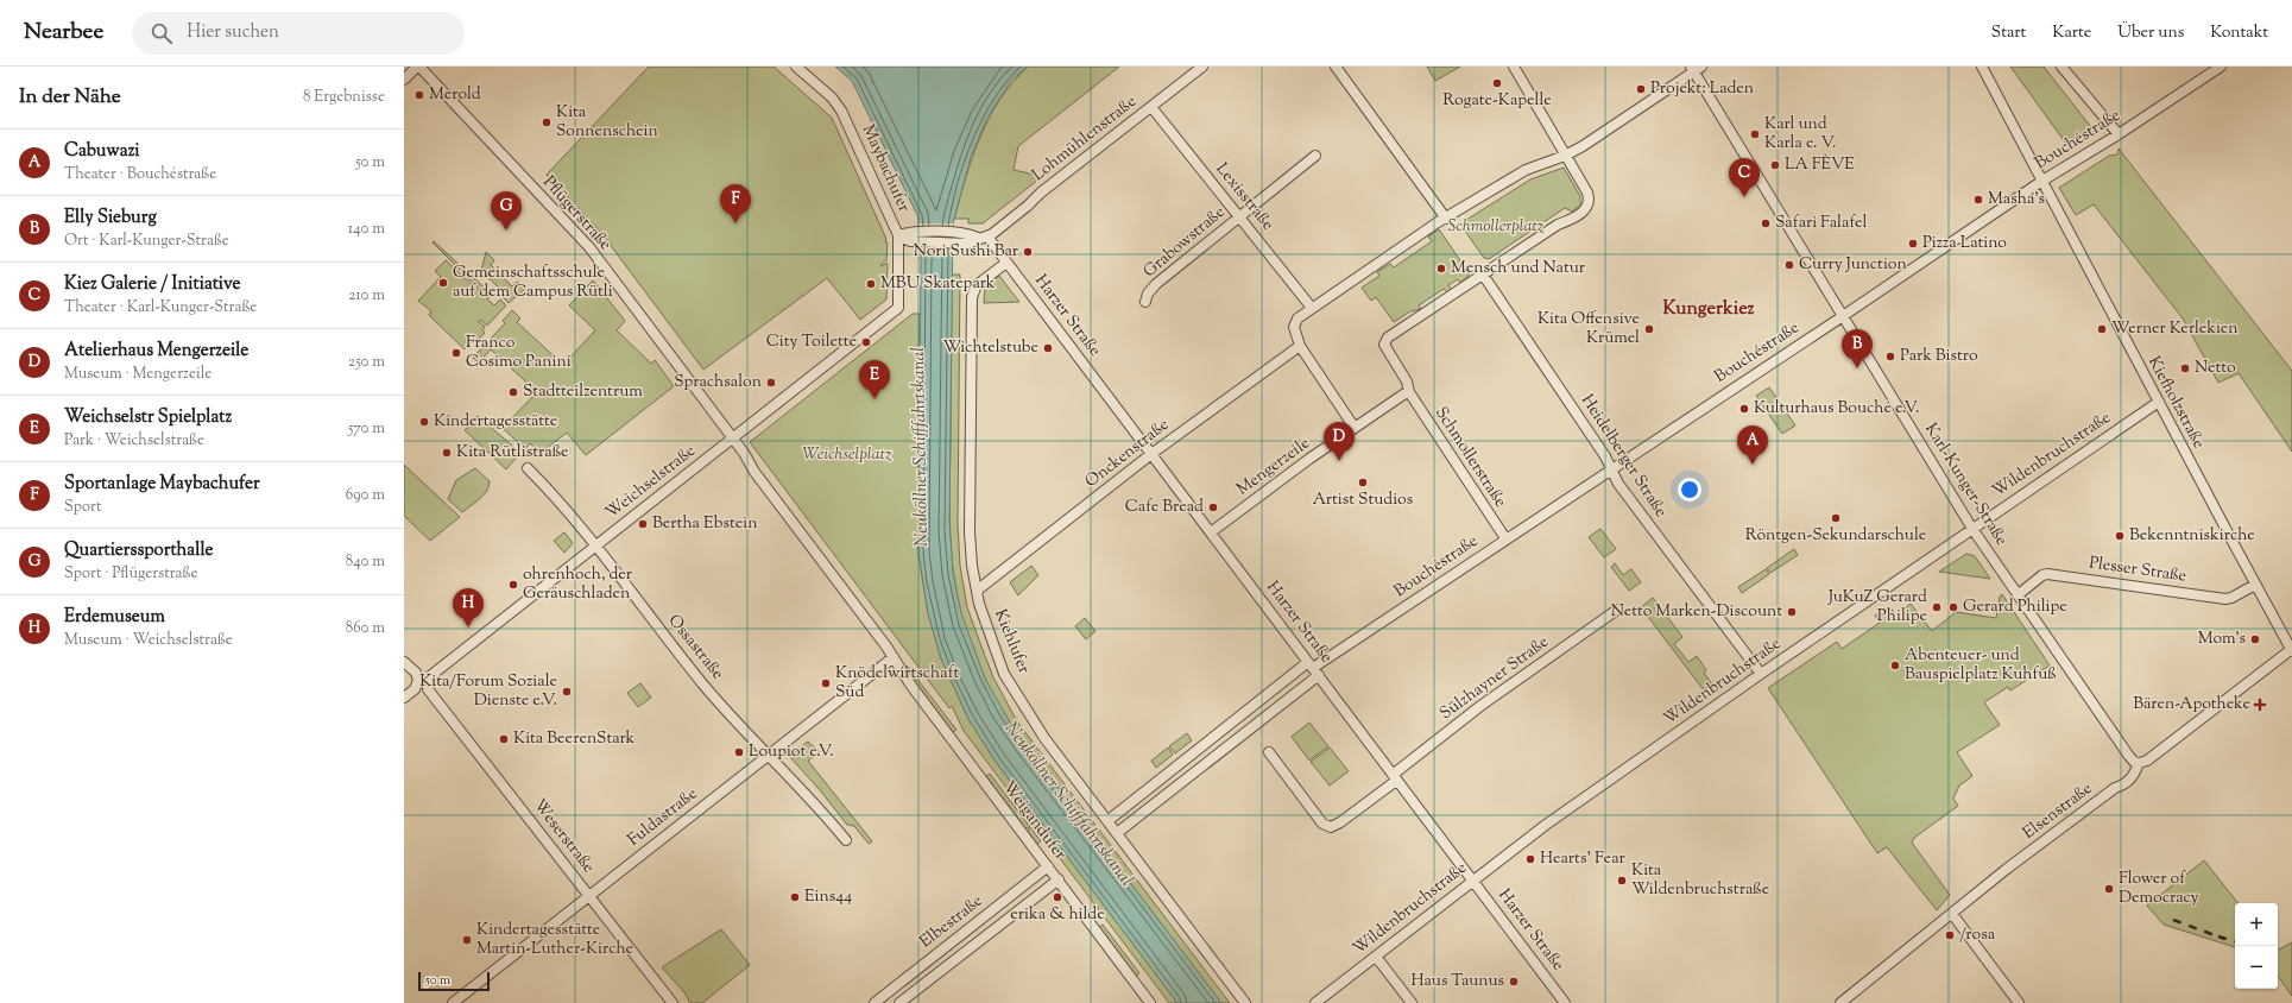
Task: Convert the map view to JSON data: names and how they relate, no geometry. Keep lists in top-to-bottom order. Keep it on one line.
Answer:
{"streets":{"street":["Lohmühlenstraße","Bouchéstraße","Maybachufer","Lexisstraße","Pflügerstraße","Grabowstraße","Harzer Straße","Kiefholzstraße","Onckenstraße","Wildenbruchstraße","Heidelberger Straße","Schmollerstraße","Mengerzeile","Weichselstraße","Karl-Kunger-Straße","Plesser Straße","Kiehlufer","Ossastraße","Sülzhayner Straße","Elsenstraße","Fuldastraße","Weigandufer","Weserstraße","Elbestraße"]},"crossings":[["Lohmühlenstraße","Lexisstraße"],["Lohmühlenstraße","Harzer Straße"],["Bouchéstraße","Harzer Straße"],["Bouchéstraße","Kiefholzstraße"],["Bouchéstraße","Heidelberger Straße"],["Bouchéstraße","Schmollerstraße"],["Bouchéstraße","Karl-Kunger-Straße"],["Bouchéstraße","Kiehlufer"],["Maybachufer","Weichselstraße"],["Lexisstraße","Grabowstraße"],["Pflügerstraße","Weichselstraße"],["Harzer Straße","Onckenstraße"],["Harzer Straße","Wildenbruchstraße"],["Harzer Straße","Mengerzeile"],["Harzer Straße","Kiehlufer"],["Harzer Straße","Sülzhayner Straße"],["Kiefholzstraße","Wildenbruchstraße"],["Kiefholzstraße","Plesser Straße"],["Kiefholzstraße","Elsenstraße"],["Onckenstraße","Kiehlufer"],["Wildenbruchstraße","Heidelberger Straße"],["Wildenbruchstraße","Karl-Kunger-Straße"],["Weichselstraße","Ossastraße"],["Weichselstraße","Weserstraße"],["Karl-Kunger-Straße","Plesser Straße"],["Karl-Kunger-Straße","Elsenstraße"],["Ossastraße","Fuldastraße"],["Fuldastraße","Weigandufer"],["Fuldastraße","Weserstraße"],["Weigandufer","Elbestraße"]],"districts":["Kungerkiez"],"water":["Neuköllner Schifffahrtskanal"],"parks":["Schmollerplatz","Weichselplatz"],"places":{"other":["Rogate-Kapelle","Projekt: Laden","Merold","Kita Sonnenschein","Karl und Karla e. V.","LA FÈVE","Masha’s","Safari Falafel","Pizza Latino","Nori Sushi Bar","Curry Junction","Mensch und Natur","Gemeinschaftsschule auf dem Campus Rütli","MBU Skatepark","Kita Offensive Krümel","Werner Kerlekien","City Toilette","Wichtelstube","Franco Cosimo Panini","Park Bistro","Netto","Sprachsalon","Stadtteilzentrum","Kulturhaus Bouché e.V.","Kindertagesstätte","Kita Rütlistraße","Artist Studios","Cafe Bread","Röntgen-Sekundarschule","Bertha Ebstein","Bekenntniskirche","ohrenhoch, der Geräuschladen","JuKuZ Gerard Philipe","Gerard Philipe","Netto Marken-Discount","Mom's","Abenteuer- und Bauspielplatz Kuhfuß","Knödelwirtschaft Süd","Kita/Forum Soziale Dienste e.V.","Kita BeerenStark","Loupiot e.V.","Hearts' Fear","Kita Wildenbruchstraße","Flower of Democracy","Eins44","erika & hilde","/rosa","Kindertagesstätte Martin-Luther-Kirche","Haus Taunus"],"health":["Bären-Apotheke"]},"scale_bar":"50 m","page":{"header":"Nearbee","search":"Hier suchen","nav":["Start","Karte","Über uns","Kontakt"],"heading":["In der Nähe","8 Ergebnisse"],"list":[{"mark":"A","name":"Cabuwazi","note":"Theater · Bouchéstraße","value":"50 m"},{"mark":"B","name":"Elly Sieburg","note":"Ort · Karl-Kunger-Straße","value":"140 m"},{"mark":"C","name":"Kiez Galerie / Initiative","note":"Theater · Karl-Kunger-Straße","value":"210 m"},{"mark":"D","name":"Atelierhaus Mengerzeile","note":"Museum · Mengerzeile","value":"250 m"},{"mark":"E","name":"Weichselstr Spielplatz","note":"Park · Weichselstraße","value":"570 m"},{"mark":"F","name":"Sportanlage Maybachufer","note":"Sport","value":"690 m"},{"mark":"G","name":"Quartierssporthalle","note":"Sport · Pflügerstraße","value":"840 m"},{"mark":"H","name":"Erdemuseum","note":"Museum · Weichselstraße","value":"860 m"}],"pins":["C","F","G","B","E","D","A","H"],"map_buttons":["+","−"],"scale":"50 m"}}
